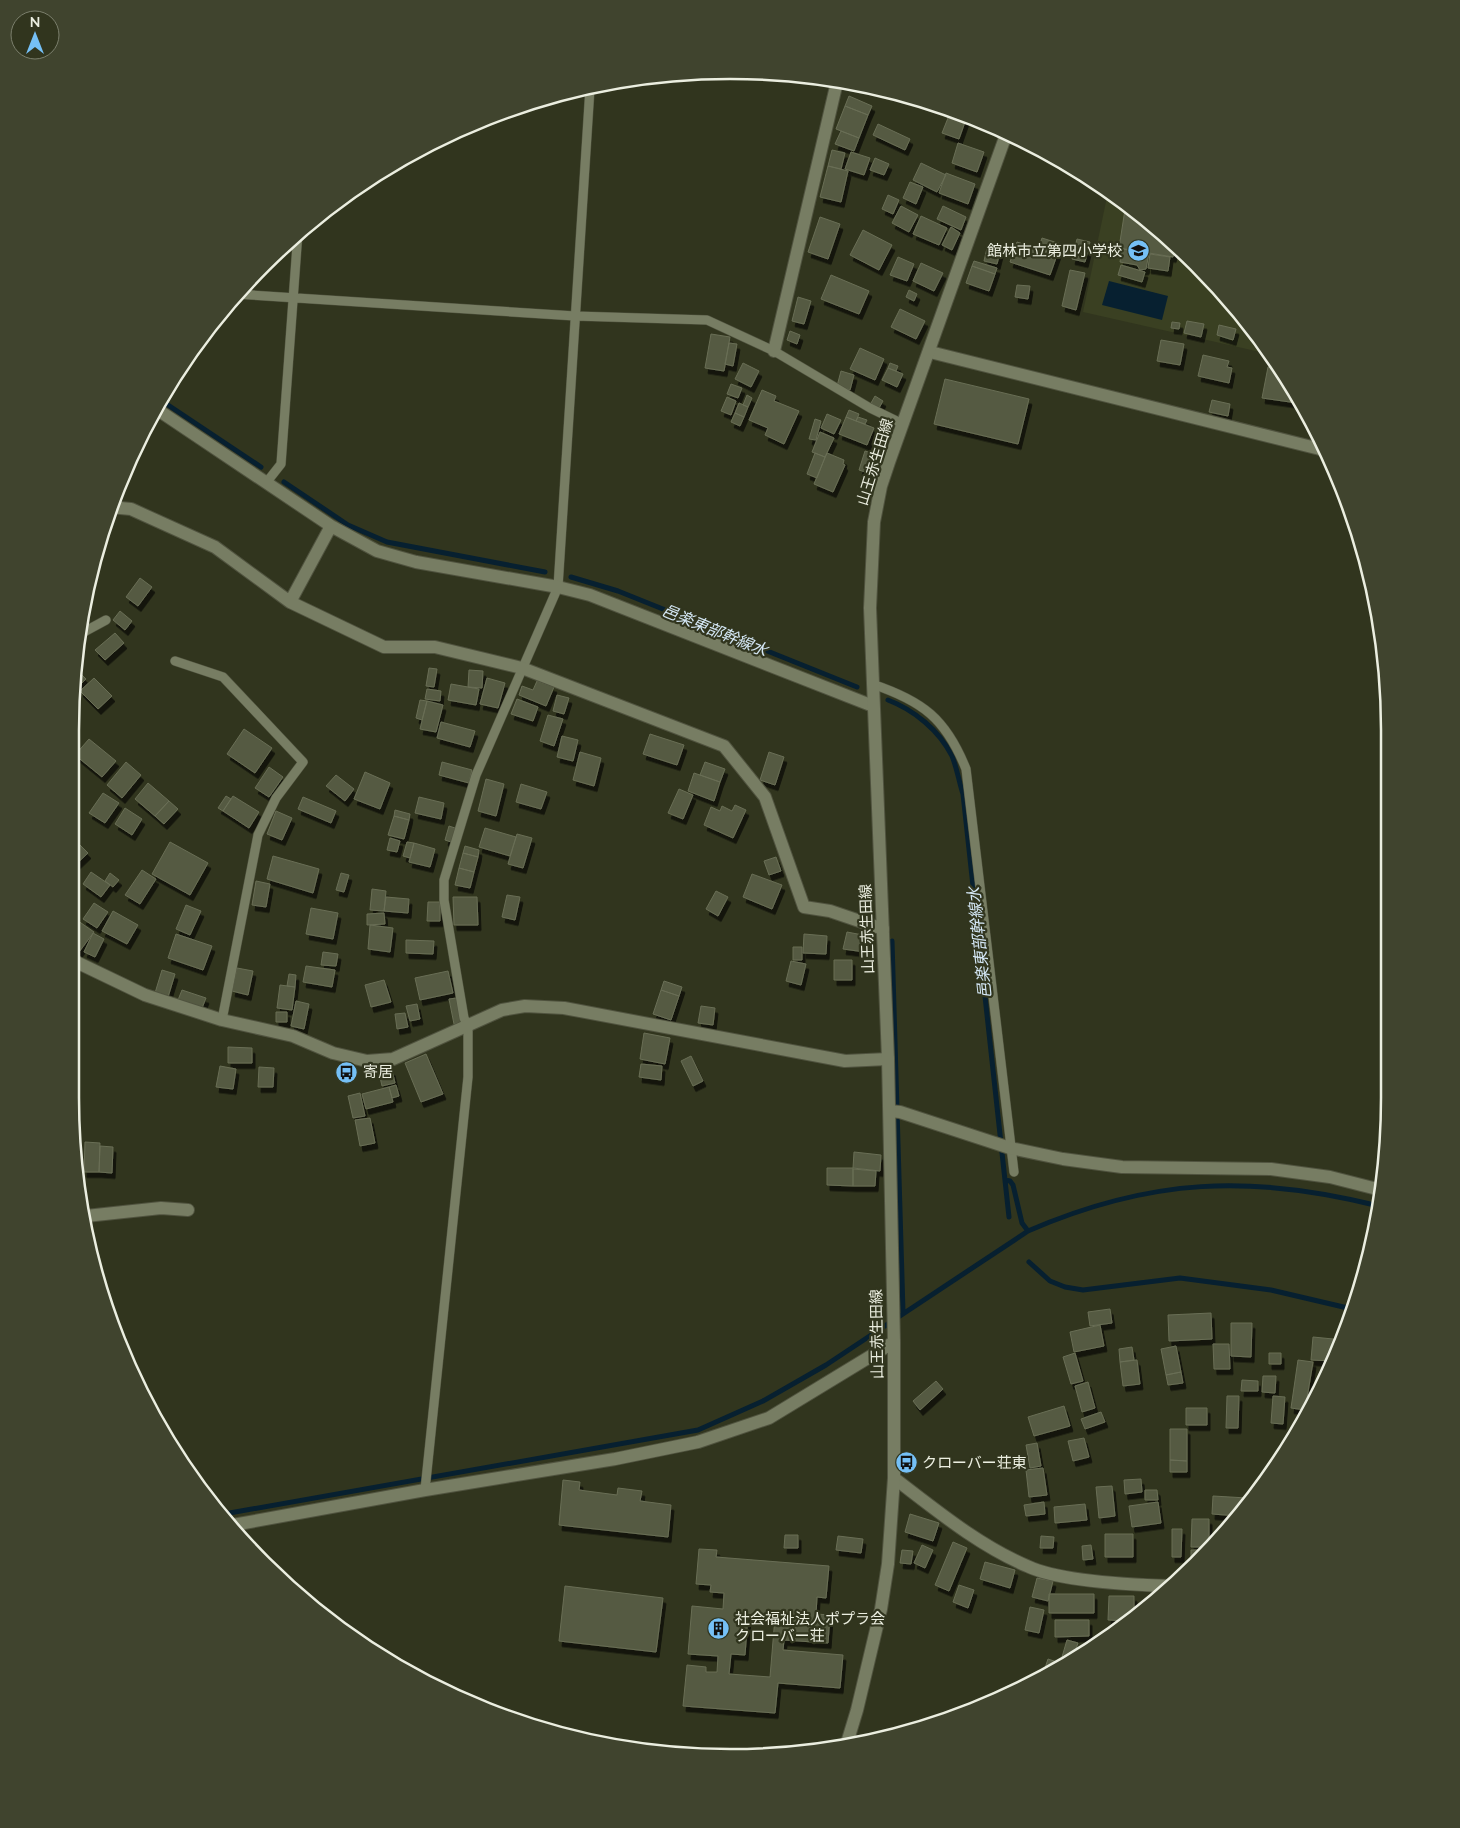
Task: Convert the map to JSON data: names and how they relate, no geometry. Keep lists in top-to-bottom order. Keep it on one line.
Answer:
{"streets":{"street":["山王赤生田線"]},"water":["邑楽東部幹線水"],"places":{"school or university":["館林市立第四小学校"],"bus stop":["寄居","クローバー荘東"],"building":["社会福祉法人ポプラ会 クローバー荘"]},"north":"top"}
